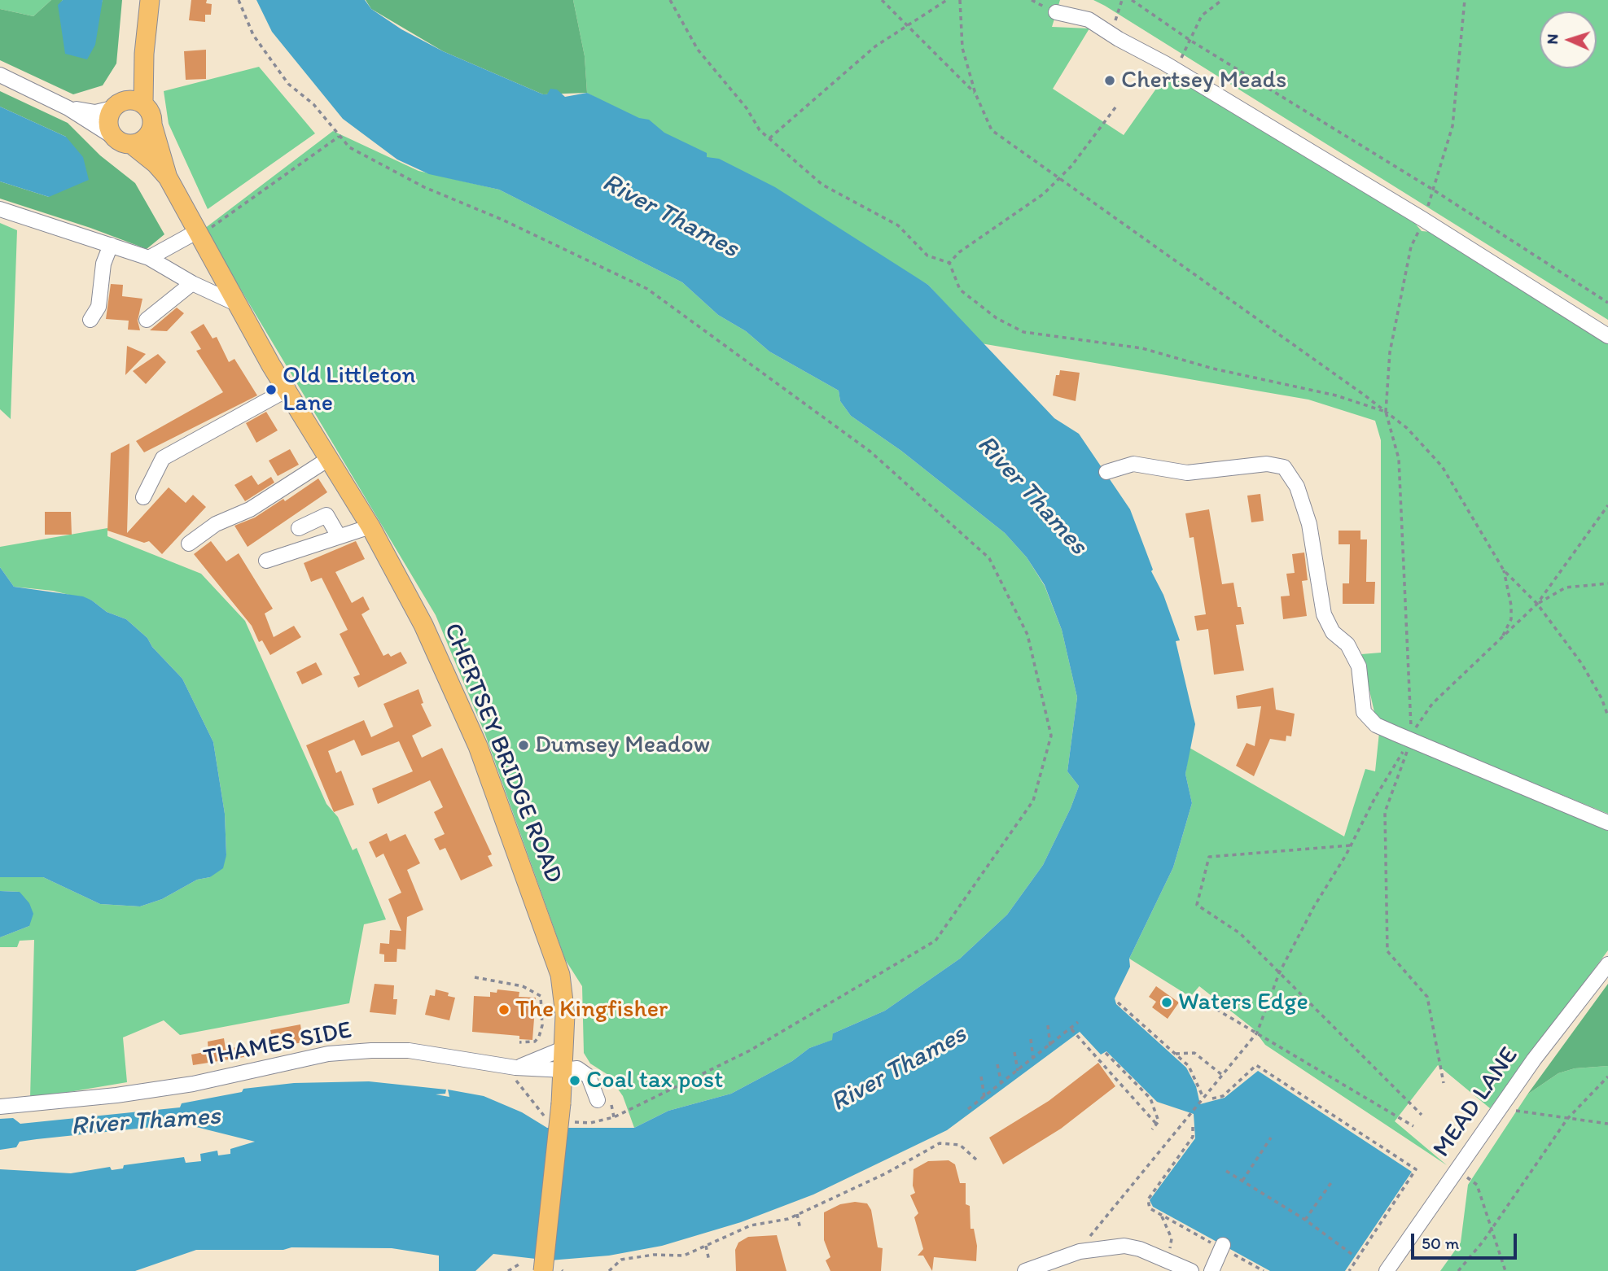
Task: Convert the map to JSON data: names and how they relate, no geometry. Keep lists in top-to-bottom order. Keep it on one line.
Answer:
{"streets":{"main road":["CHERTSEY BRIDGE ROAD"],"street":["THAMES SIDE","MEAD LANE"]},"crossings":[["CHERTSEY BRIDGE ROAD","THAMES SIDE"]],"water":["River Thames"],"places":["Chertsey Meads","Old Littleton Lane","Dumsey Meadow","Waters Edge","The Kingfisher","Coal tax post"],"scale_bar":"50 m","north":"left"}
